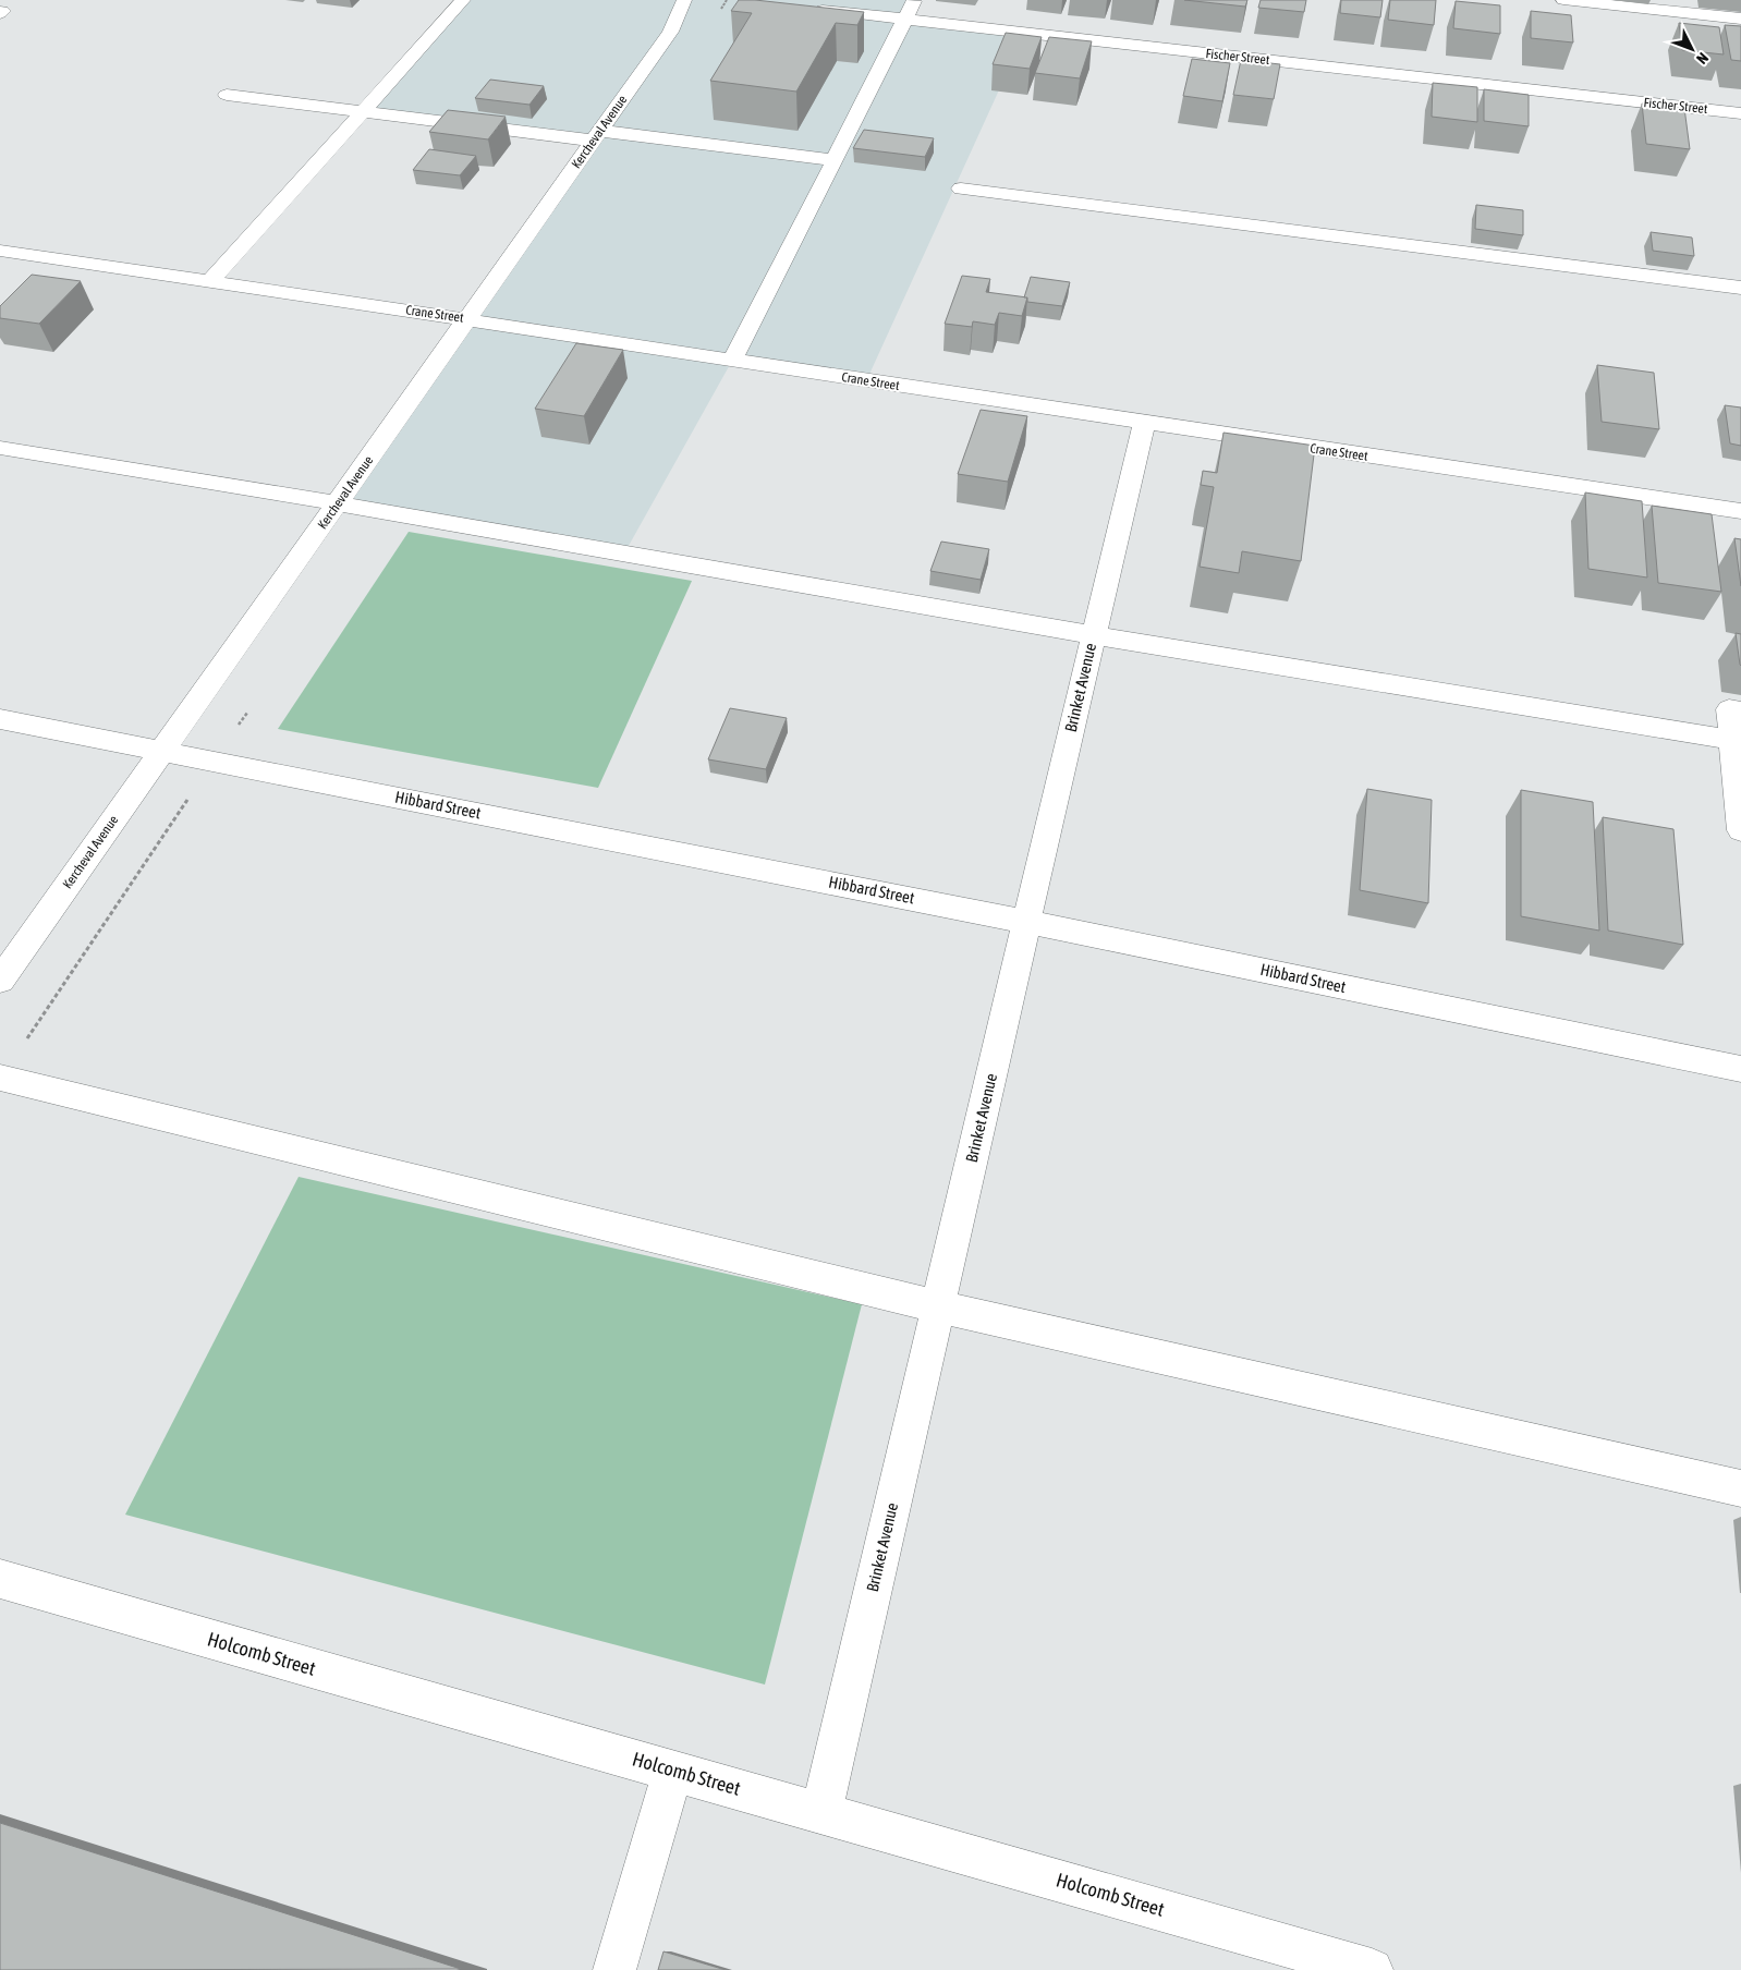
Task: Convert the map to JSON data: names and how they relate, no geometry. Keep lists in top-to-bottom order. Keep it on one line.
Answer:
{"streets":{"street":["Fischer Street","Kercheval Avenue","Crane Street","Brinket Avenue","Hibbard Street","Holcomb Street"]},"crossings":[["Kercheval Avenue","Crane Street"],["Kercheval Avenue","Hibbard Street"],["Crane Street","Brinket Avenue"],["Brinket Avenue","Hibbard Street"],["Brinket Avenue","Holcomb Street"]],"north":"bottom right"}
